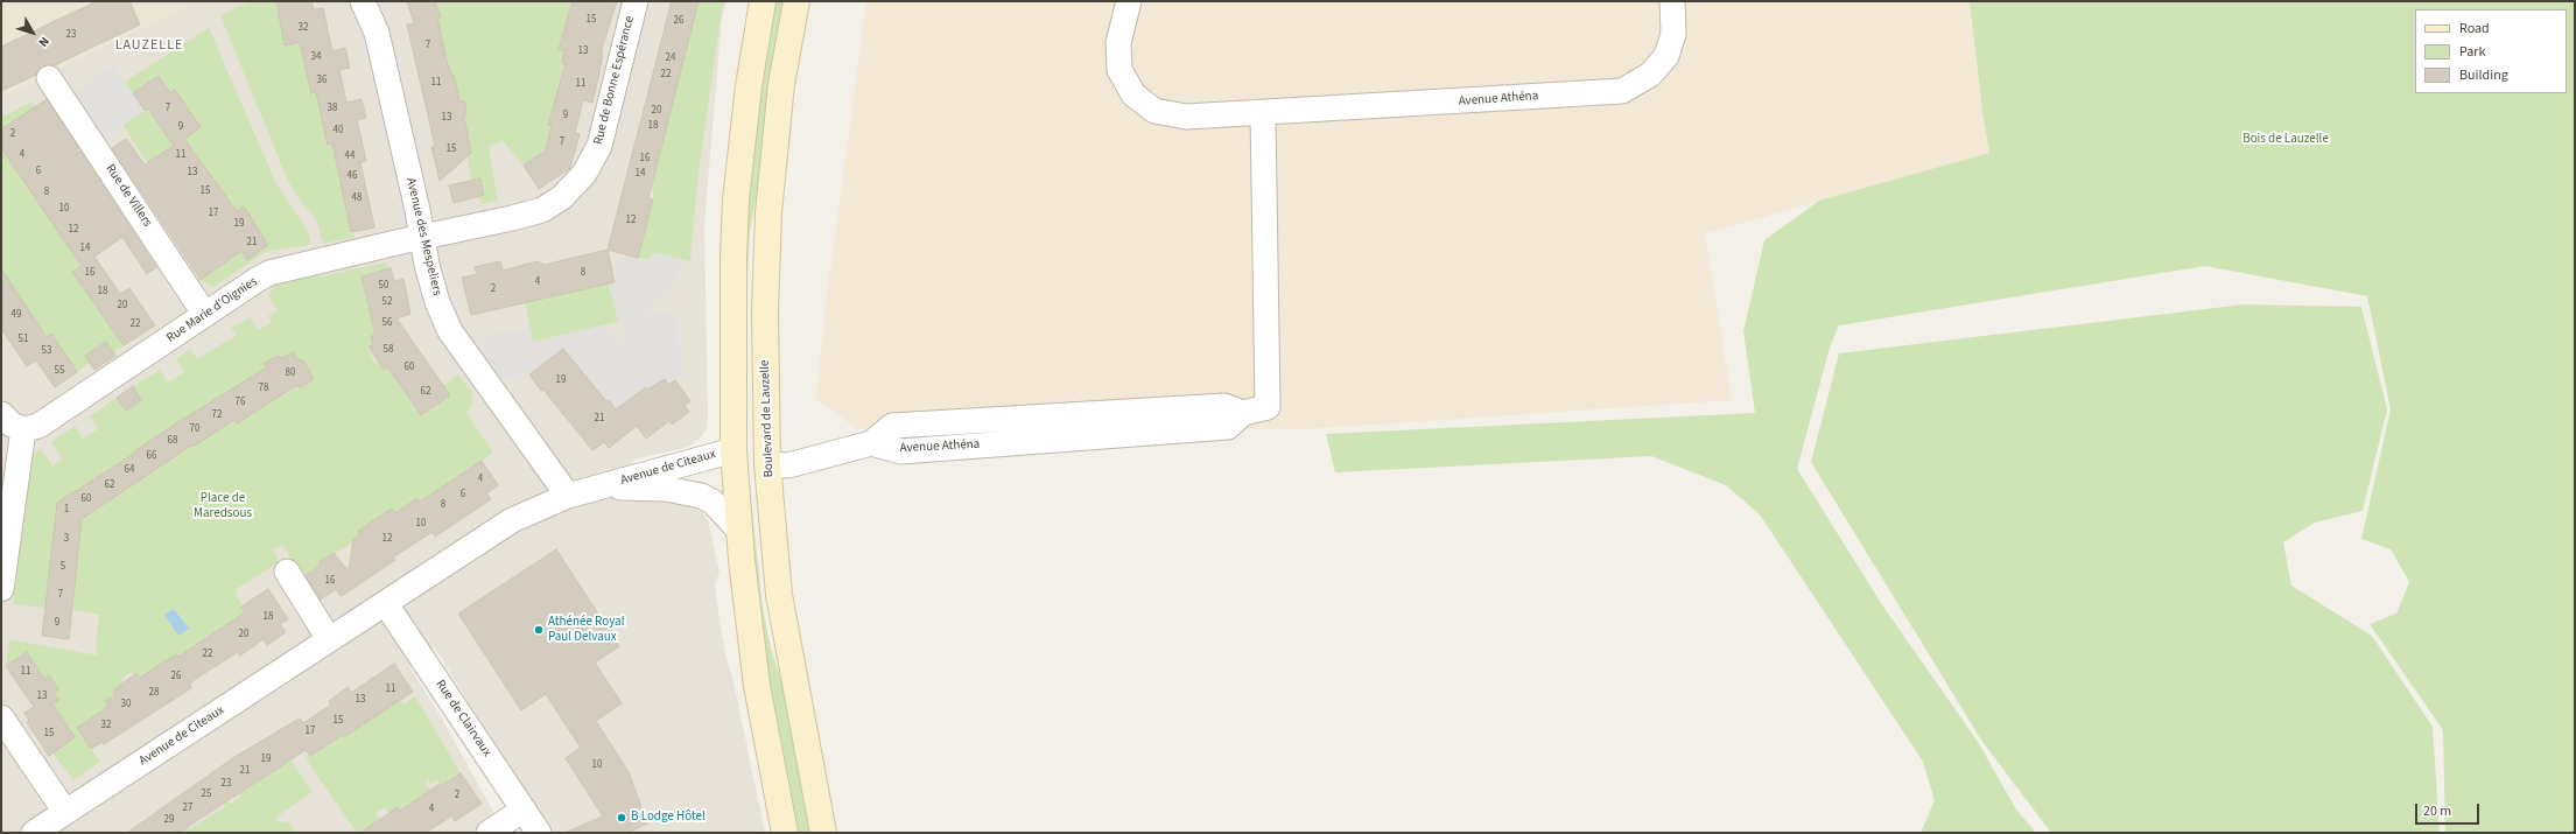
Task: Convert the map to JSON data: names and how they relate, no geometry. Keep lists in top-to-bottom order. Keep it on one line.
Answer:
{"streets":{"main road":["Boulevard de Lauzelle"],"street":["Rue de Bonne Espérance","Avenue Athéna","Rue de Villers","Avenue des Mespeliers","Rue Marie d'Oignies","Avenue de Citeaux","Rue de Clairvaux"]},"crossings":[["Rue de Bonne Espérance","Avenue des Mespeliers"],["Rue de Bonne Espérance","Rue Marie d'Oignies"],["Avenue Athéna","Boulevard de Lauzelle"],["Rue de Villers","Rue Marie d'Oignies"],["Avenue des Mespeliers","Rue Marie d'Oignies"],["Avenue des Mespeliers","Avenue de Citeaux"],["Avenue de Citeaux","Rue de Clairvaux"]],"districts":["LAUZELLE"],"parks":["Bois de Lauzelle","Place de Maredsous"],"places":["Athénée Royal Paul Delvaux","B Lodge Hôtel"],"house_numbers":["15","26","32","23","7","13","34","24","22","36","11","11","7","38","20","9","13","18","9","40","2","7","15","4","11","44","16","6","13","14","46","15","8","48","10","17","12","19","12","21","14","16","8","4","50","2","18","52","20","49","56","22","51","58","53","60","55","80","19","78","62","76","72","21","70","68","66","64","4","62","6","60","8","1","10","3","12","5","16","7","18","9","20","22","11","26","11","28","13","13","30","15","32","17","15","19","10","21","23","25","2","27","4","29"],"legend":["Road","Park","Building"],"scale_bar":"20 m","north":"bottom right"}
